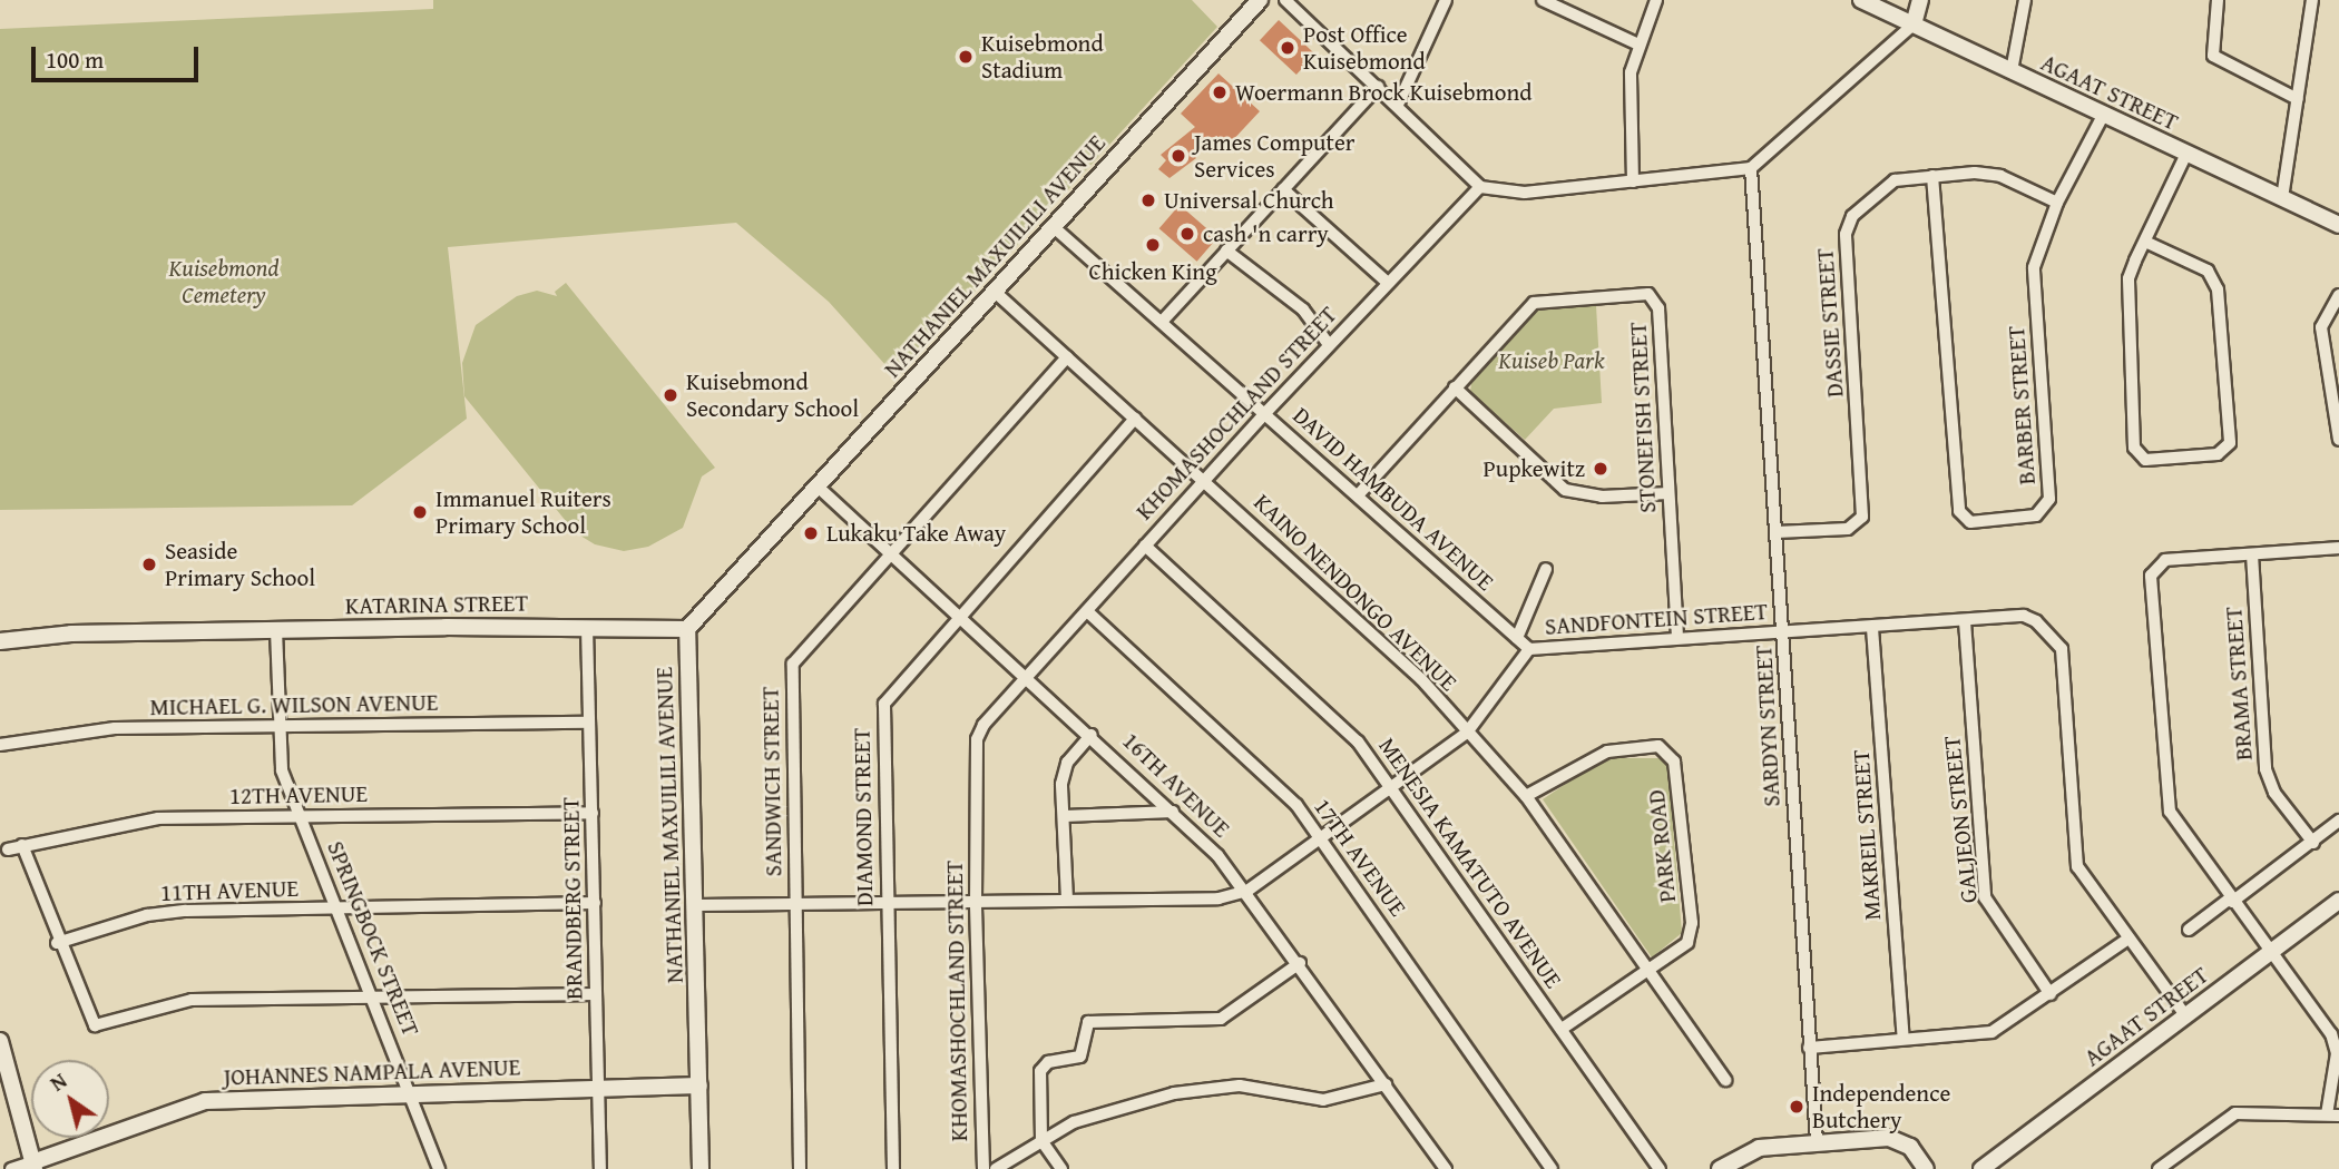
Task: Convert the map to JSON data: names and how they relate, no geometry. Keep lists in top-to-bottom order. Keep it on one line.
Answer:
{"streets":{"street":["AGAAT STREET","NATHANIEL MAXUILILI AVENUE","DASSIE STREET","BARBER STREET","KHOMASHOCHLAND STREET","STONEFISH STREET","DAVID HAMBUDA AVENUE","KAINO NENDONGO AVENUE","KATARINA STREET","SANDFONTEIN STREET","BRAMA STREET","MICHAEL G. WILSON AVENUE","SARDYN STREET","SANDWICH STREET","16TH AVENUE","12TH AVENUE","DIAMOND STREET","GALJEON STREET","MAKREIL STREET","PARK ROAD","17TH AVENUE","MENESIA KAMATUTO AVENUE","11TH AVENUE","BRANDBERG STREET","SPRINGBOCK STREET","JOHANNES NAMPALA AVENUE"]},"crossings":[["AGAAT STREET","BARBER STREET"],["AGAAT STREET","SANDFONTEIN STREET"],["NATHANIEL MAXUILILI AVENUE","DAVID HAMBUDA AVENUE"],["NATHANIEL MAXUILILI AVENUE","KAINO NENDONGO AVENUE"],["NATHANIEL MAXUILILI AVENUE","KATARINA STREET"],["NATHANIEL MAXUILILI AVENUE","SANDFONTEIN STREET"],["NATHANIEL MAXUILILI AVENUE","16TH AVENUE"],["NATHANIEL MAXUILILI AVENUE","JOHANNES NAMPALA AVENUE"],["DASSIE STREET","BARBER STREET"],["DASSIE STREET","SARDYN STREET"],["KHOMASHOCHLAND STREET","DAVID HAMBUDA AVENUE"],["KHOMASHOCHLAND STREET","KAINO NENDONGO AVENUE"],["KHOMASHOCHLAND STREET","SANDFONTEIN STREET"],["KHOMASHOCHLAND STREET","16TH AVENUE"],["KHOMASHOCHLAND STREET","17TH AVENUE"],["KHOMASHOCHLAND STREET","MENESIA KAMATUTO AVENUE"],["STONEFISH STREET","DAVID HAMBUDA AVENUE"],["STONEFISH STREET","SANDFONTEIN STREET"],["DAVID HAMBUDA AVENUE","SANDFONTEIN STREET"],["KAINO NENDONGO AVENUE","SANDFONTEIN STREET"],["KAINO NENDONGO AVENUE","SANDWICH STREET"],["KAINO NENDONGO AVENUE","DIAMOND STREET"],["KAINO NENDONGO AVENUE","PARK ROAD"],["KATARINA STREET","BRANDBERG STREET"],["KATARINA STREET","SPRINGBOCK STREET"],["SANDFONTEIN STREET","SARDYN STREET"],["SANDFONTEIN STREET","SANDWICH STREET"],["SANDFONTEIN STREET","16TH AVENUE"],["SANDFONTEIN STREET","DIAMOND STREET"],["SANDFONTEIN STREET","GALJEON STREET"],["SANDFONTEIN STREET","MAKREIL STREET"],["SANDFONTEIN STREET","17TH AVENUE"],["SANDFONTEIN STREET","MENESIA KAMATUTO AVENUE"],["MICHAEL G. WILSON AVENUE","BRANDBERG STREET"],["MICHAEL G. WILSON AVENUE","SPRINGBOCK STREET"],["SANDWICH STREET","16TH AVENUE"],["16TH AVENUE","DIAMOND STREET"],["12TH AVENUE","BRANDBERG STREET"],["12TH AVENUE","SPRINGBOCK STREET"],["PARK ROAD","MENESIA KAMATUTO AVENUE"],["11TH AVENUE","BRANDBERG STREET"],["11TH AVENUE","SPRINGBOCK STREET"],["BRANDBERG STREET","JOHANNES NAMPALA AVENUE"],["SPRINGBOCK STREET","JOHANNES NAMPALA AVENUE"]],"parks":["Kuisebmond Cemetery","Kuiseb Park"],"places":["Post Office Kuisebmond","Kuisebmond Stadium","Woermann Brock Kuisebmond","James Computer Services","Universal Church","cash 'n carry","Chicken King","Kuisebmond Secondary School","Pupkewitz","Immanuel Ruiters Primary School","Lukaku Take Away","Seaside Primary School","Independence Butchery"],"scale_bar":"100 m","north":"top left"}
